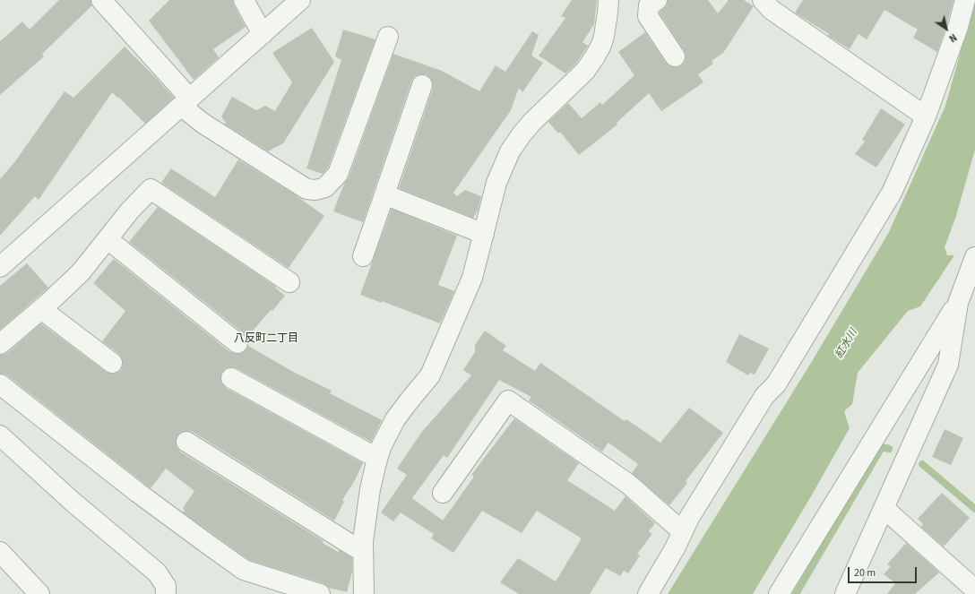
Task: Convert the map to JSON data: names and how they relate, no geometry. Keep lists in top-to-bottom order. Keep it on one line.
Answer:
{"districts":["八反町二丁目"],"water":["紅水川"],"scale_bar":"20 m","north":"bottom right"}
